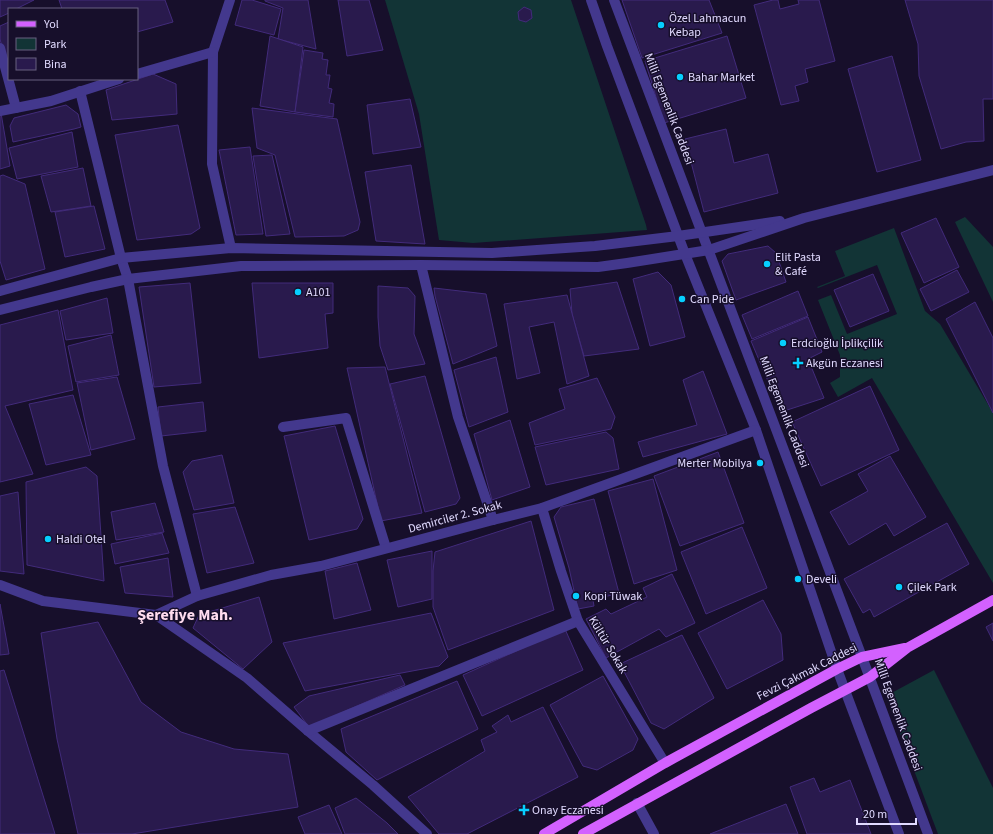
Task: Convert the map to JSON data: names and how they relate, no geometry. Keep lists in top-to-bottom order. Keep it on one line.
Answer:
{"streets":{"main road":["Fevzi Çakmak Caddesi"],"street":["Milli Egemenlik Caddesi","Demirciler 2. Sokak","Kültür Sokak"]},"crossings":[["Milli Egemenlik Caddesi","Fevzi Çakmak Caddesi"],["Demirciler 2. Sokak","Kültür Sokak"],["Kültür Sokak","Fevzi Çakmak Caddesi"]],"districts":["Şerefiye Mah."],"places":{"other":["Özel Lahmacun Kebap","Bahar Market","Elit Pasta & Café","A101","Can Pide","Erdcioğlu İplikçilik","Merter Mobilya","Haldi Otel","Develi","Çilek Park","Kopi Tüwak"],"health":["Akgün Eczanesi","Onay Eczanesi"]},"legend":["Yol","Park","Bina"],"scale_bar":"20 m"}
